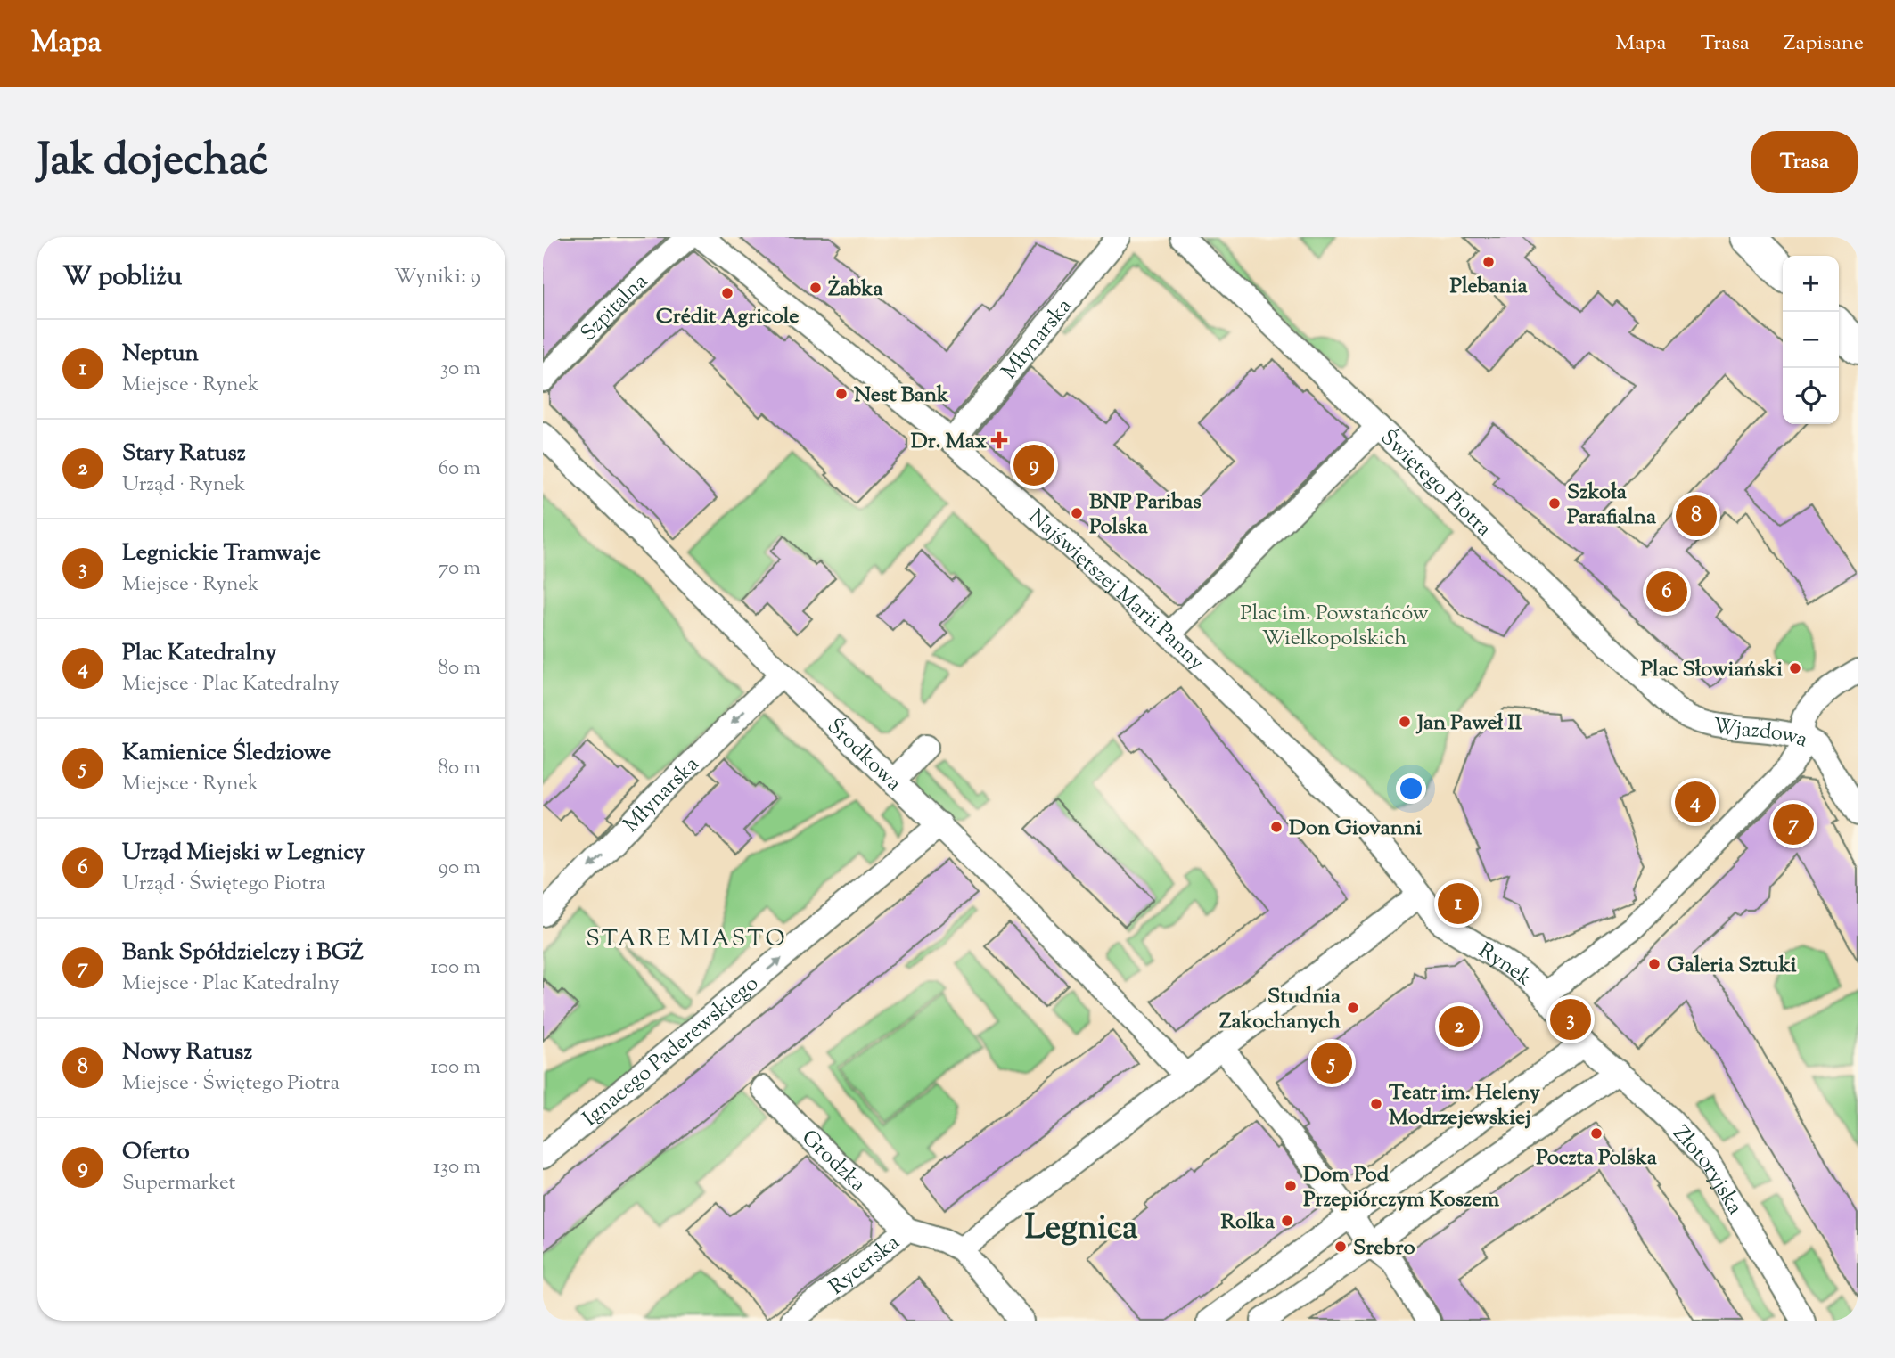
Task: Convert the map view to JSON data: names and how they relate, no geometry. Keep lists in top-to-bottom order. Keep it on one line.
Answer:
{"streets":{"street":["Szpitalna","Młynarska","Świętego Piotra","Najświętszej Marii Panny","Wjazdowa","Środkowa","Rynek","Ignacego Paderewskiego","Grodzka","Złotoryjska","Rycerska"]},"crossings":[["Młynarska","Najświętszej Marii Panny"],["Młynarska","Środkowa"],["Świętego Piotra","Wjazdowa"],["Najświętszej Marii Panny","Rynek"],["Środkowa","Ignacego Paderewskiego"],["Rynek","Złotoryjska"],["Grodzka","Rycerska"]],"one_way":["Młynarska","Ignacego Paderewskiego"],"districts":["STARE MIASTO","Legnica"],"parks":["Plac im. Powstańców Wielkopolskich"],"places":{"other":["Plebania","Żabka","Crédit Agricole","Nest Bank","Szkoła Parafialna","BNP Paribas Polska","Plac Słowiański","Jan Paweł II","Don Giovanni","Galeria Sztuki","Studnia Zakochanych","Teatr im. Heleny Modrzejewskiej","Poczta Polska","Dom Pod Przepiórczym Koszem","Rolka","Srebro"],"health":["Dr. Max"]},"page":{"header":"Mapa","nav":["Mapa","Trasa","Zapisane"],"title":"Jak dojechać","buttons":"Trasa","heading":["W pobliżu","Wyniki: 9"],"map_buttons":["+","−"],"list":[{"mark":"1","name":"Neptun","note":"Miejsce · Rynek","value":"30 m"},{"mark":"2","name":"Stary Ratusz","note":"Urząd · Rynek","value":"60 m"},{"mark":"3","name":"Legnickie Tramwaje","note":"Miejsce · Rynek","value":"70 m"},{"mark":"4","name":"Plac Katedralny","note":"Miejsce · Plac Katedralny","value":"80 m"},{"mark":"5","name":"Kamienice Śledziowe","note":"Miejsce · Rynek","value":"80 m"},{"mark":"6","name":"Urząd Miejski w Legnicy","note":"Urząd · Świętego Piotra","value":"90 m"},{"mark":"7","name":"Bank Spółdzielczy i BGŻ","note":"Miejsce · Plac Katedralny","value":"100 m"},{"mark":"8","name":"Nowy Ratusz","note":"Miejsce · Świętego Piotra","value":"100 m"},{"mark":"9","name":"Oferto","note":"Supermarket","value":"130 m"}],"pins":["9","8","6","4","7","1","3","2","5"]}}
